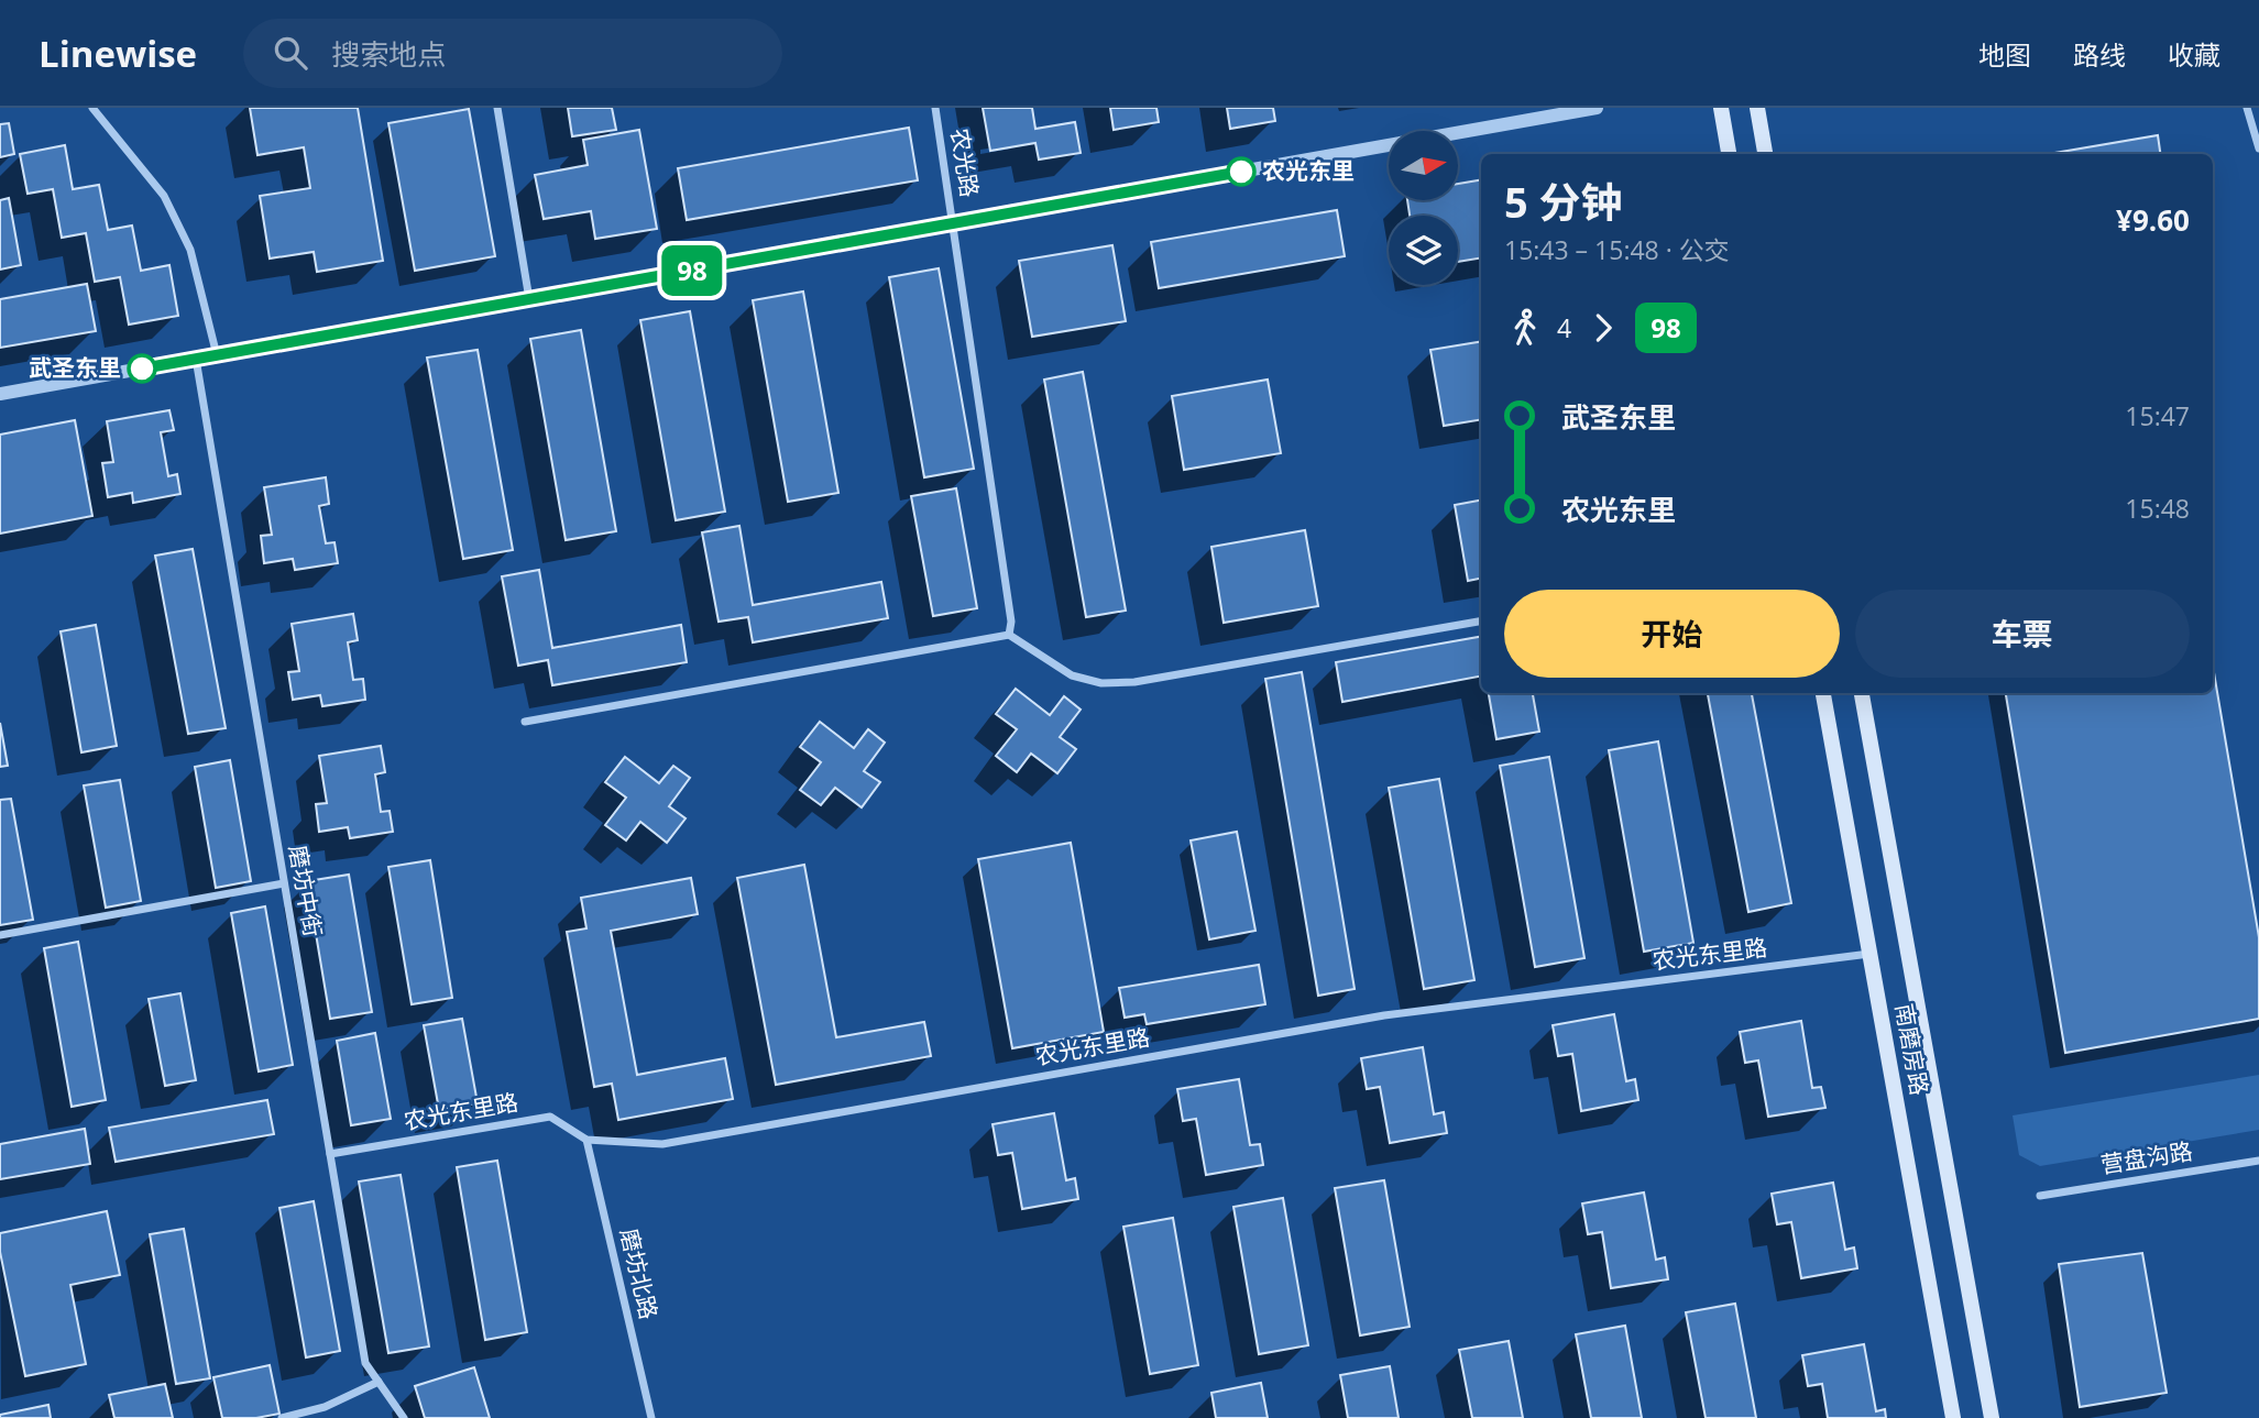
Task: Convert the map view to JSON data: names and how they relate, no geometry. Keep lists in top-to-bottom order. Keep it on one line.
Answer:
{"streets":{"main road":["南磨房路"],"street":["农光路","磨坊中街","农光东里路","营盘沟路","磨坊北路"]},"crossings":[["磨坊中街","农光东里路"],["农光东里路","南磨房路"],["农光东里路","磨坊北路"]],"places":["农光东里","武圣东里"],"lines":["bus line 98"],"north":"right","page":{"header":"Linewise","search":"搜索地点","nav":["地图","路线","收藏"],"on_map":"98","heading":["5 分钟","15:43 – 15:48 · 公交","¥9.60"],"legs":["4","98"],"list":[{"name":"武圣东里","value":"15:47"},{"name":"农光东里","value":"15:48"}],"buttons":["开始","车票"]}}
